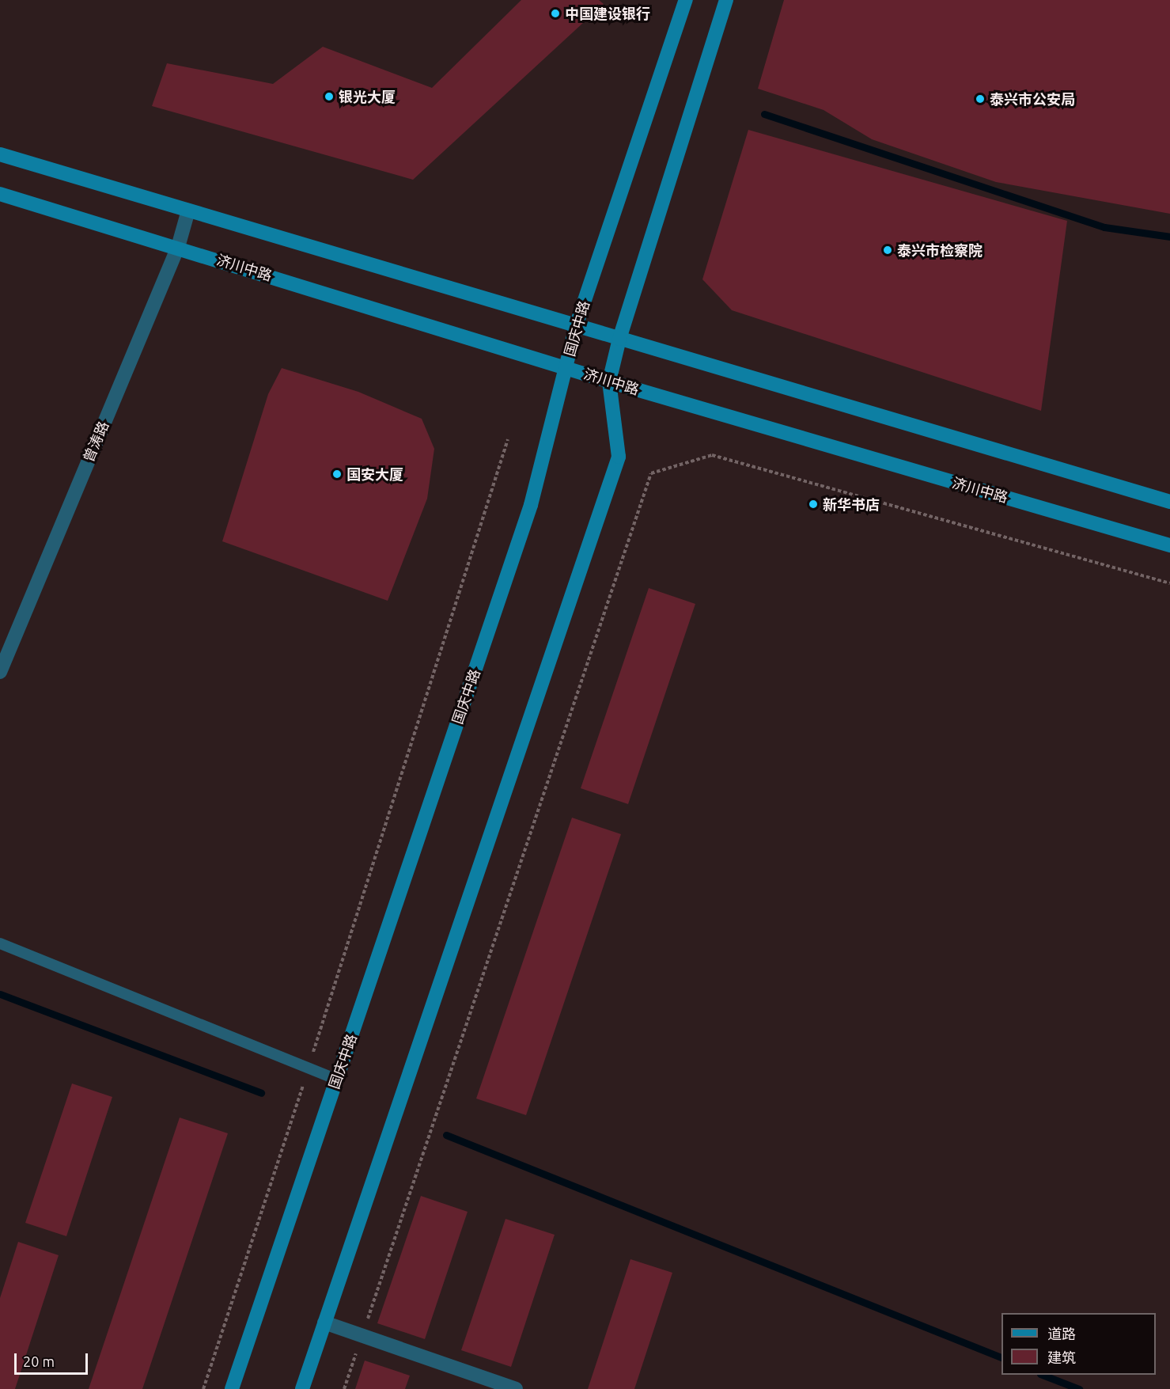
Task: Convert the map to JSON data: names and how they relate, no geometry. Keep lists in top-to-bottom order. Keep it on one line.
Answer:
{"streets":{"main road":["济川中路","国庆中路"],"street":["曾涛路"]},"crossings":[["济川中路","国庆中路"],["济川中路","曾涛路"]],"places":["中国建设银行","银光大厦","泰兴市公安局","泰兴市检察院","国安大厦","新华书店"],"legend":["道路","建筑"],"scale_bar":"20 m"}
